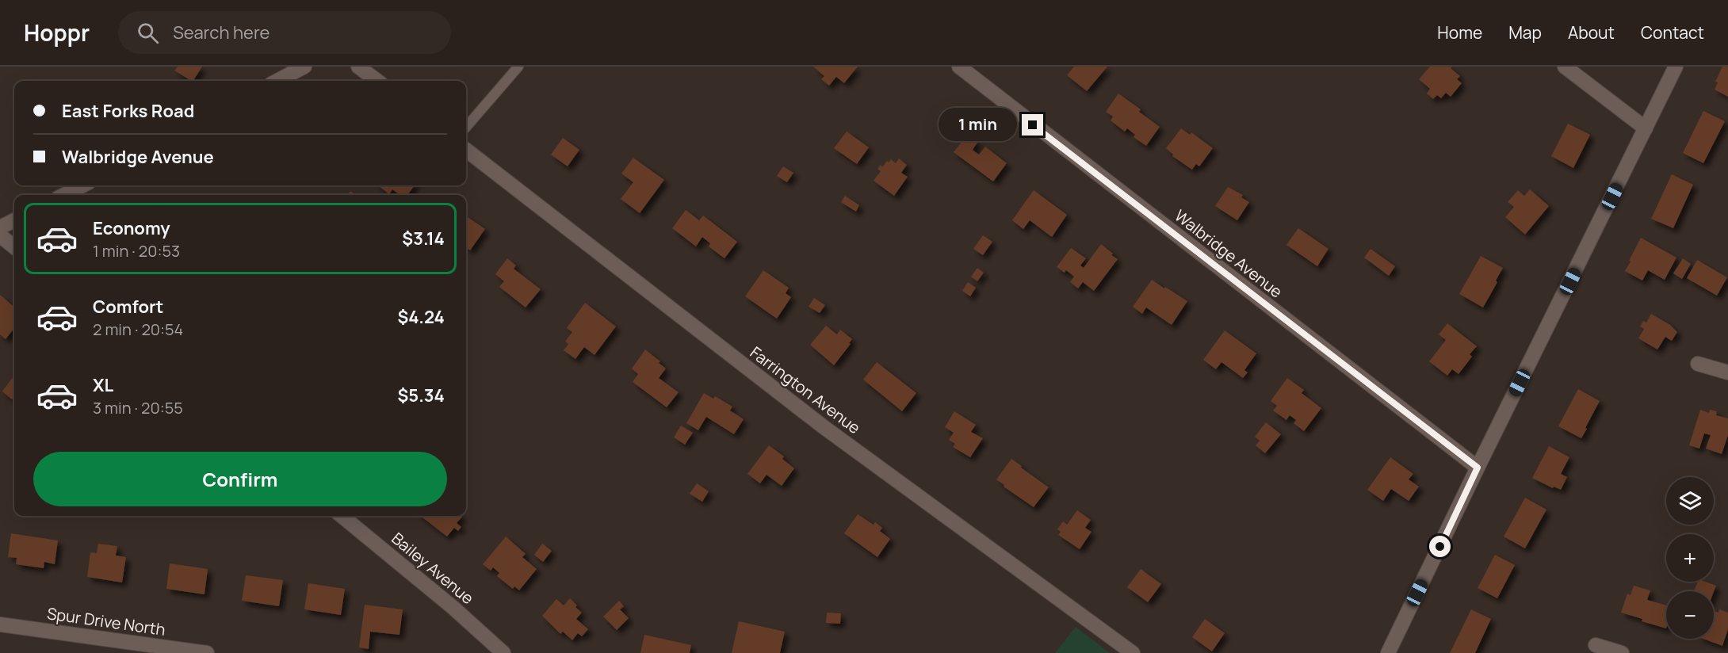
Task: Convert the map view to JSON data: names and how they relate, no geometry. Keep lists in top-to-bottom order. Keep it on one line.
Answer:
{"streets":{"street":["Walbridge Avenue","Farrington Avenue","Bailey Avenue","Spur Drive North"]},"page":{"header":"Hoppr","search":"Search here","nav":["Home","Map","About","Contact"],"banner":["East Forks Road","Walbridge Avenue"],"bubble":"1 min","list":[{"name":"Economy","note":"1 min · 20:53","value":"$3.14"},{"name":"Comfort","note":"2 min · 20:54","value":"$4.24"},{"name":"XL","note":"3 min · 20:55","value":"$5.34"}],"buttons":"Confirm","map_buttons":["+","−"]}}
